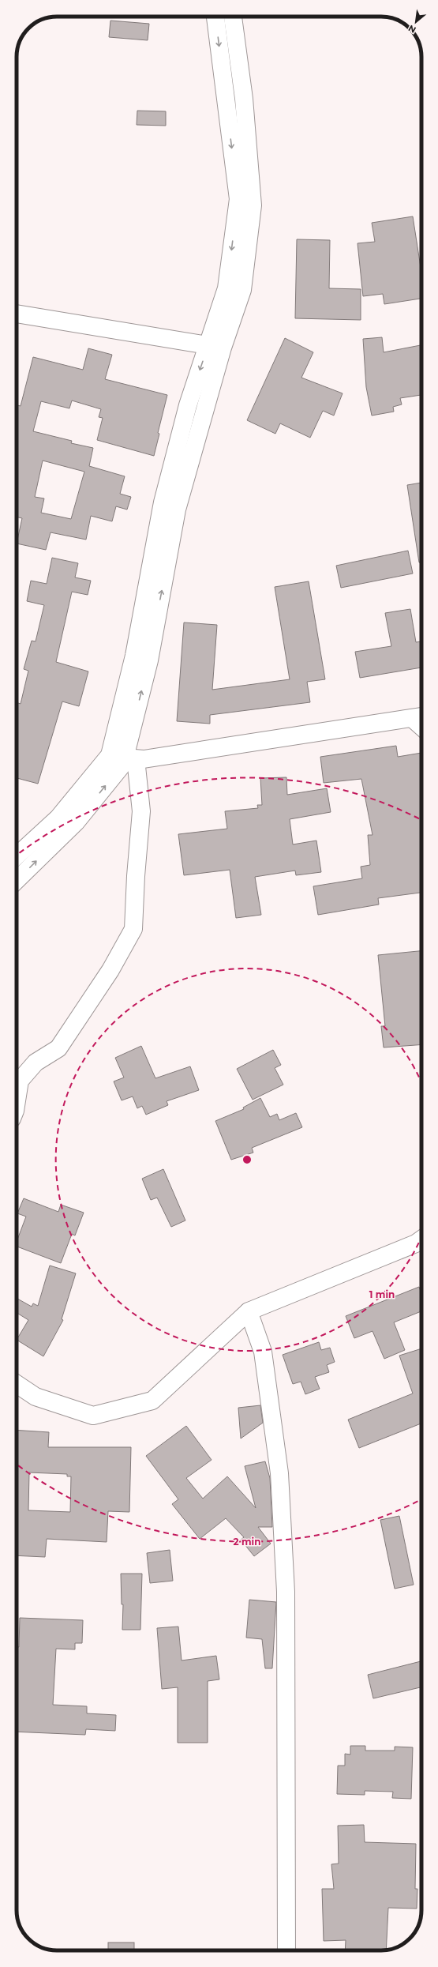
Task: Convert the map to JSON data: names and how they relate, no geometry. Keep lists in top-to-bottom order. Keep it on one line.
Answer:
{"north":"bottom left","rings":["1 min","2 min"]}
